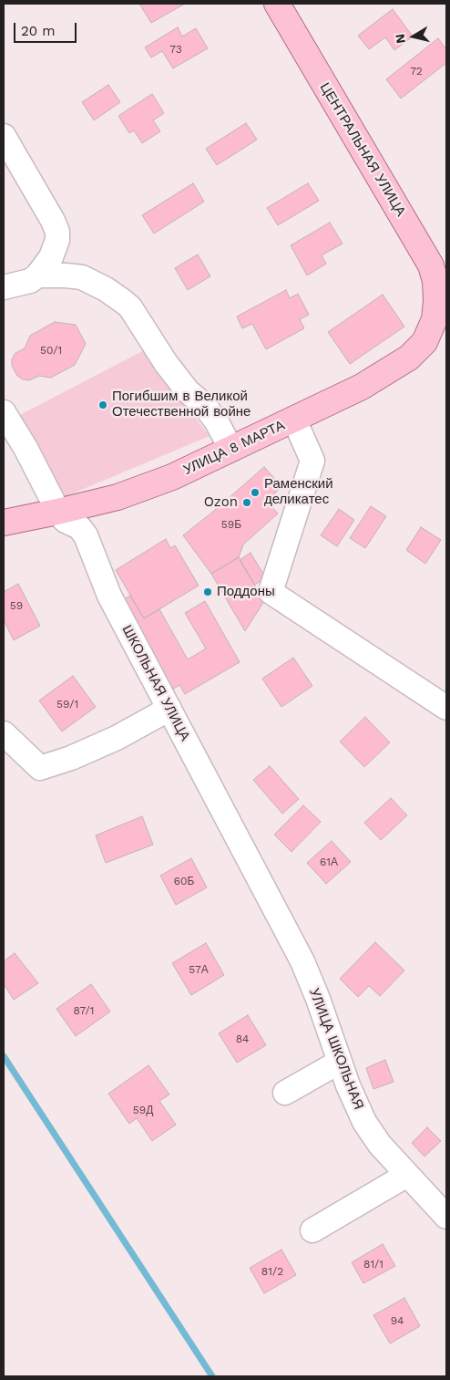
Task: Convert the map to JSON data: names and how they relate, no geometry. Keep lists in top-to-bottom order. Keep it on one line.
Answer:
{"streets":{"main road":["ЦЕНТРАЛЬНАЯ УЛИЦА","УЛИЦА 8 МАРТА"],"street":["ШКОЛЬНАЯ УЛИЦА","УЛИЦА ШКОЛЬНАЯ"]},"crossings":[["ЦЕНТРАЛЬНАЯ УЛИЦА","УЛИЦА 8 МАРТА"],["УЛИЦА 8 МАРТА","ШКОЛЬНАЯ УЛИЦА"],["ШКОЛЬНАЯ УЛИЦА","УЛИЦА ШКОЛЬНАЯ"]],"places":["Погибшим в Великой Отечественной войне","Раменский деликатес","Ozon","Поддоны"],"house_numbers":["73","72","50/1","59Б","59","59/1","61А","60Б","57А","87/1","84","59Д","81/1","81/2","94"],"scale_bar":"20 m","north":"left"}
